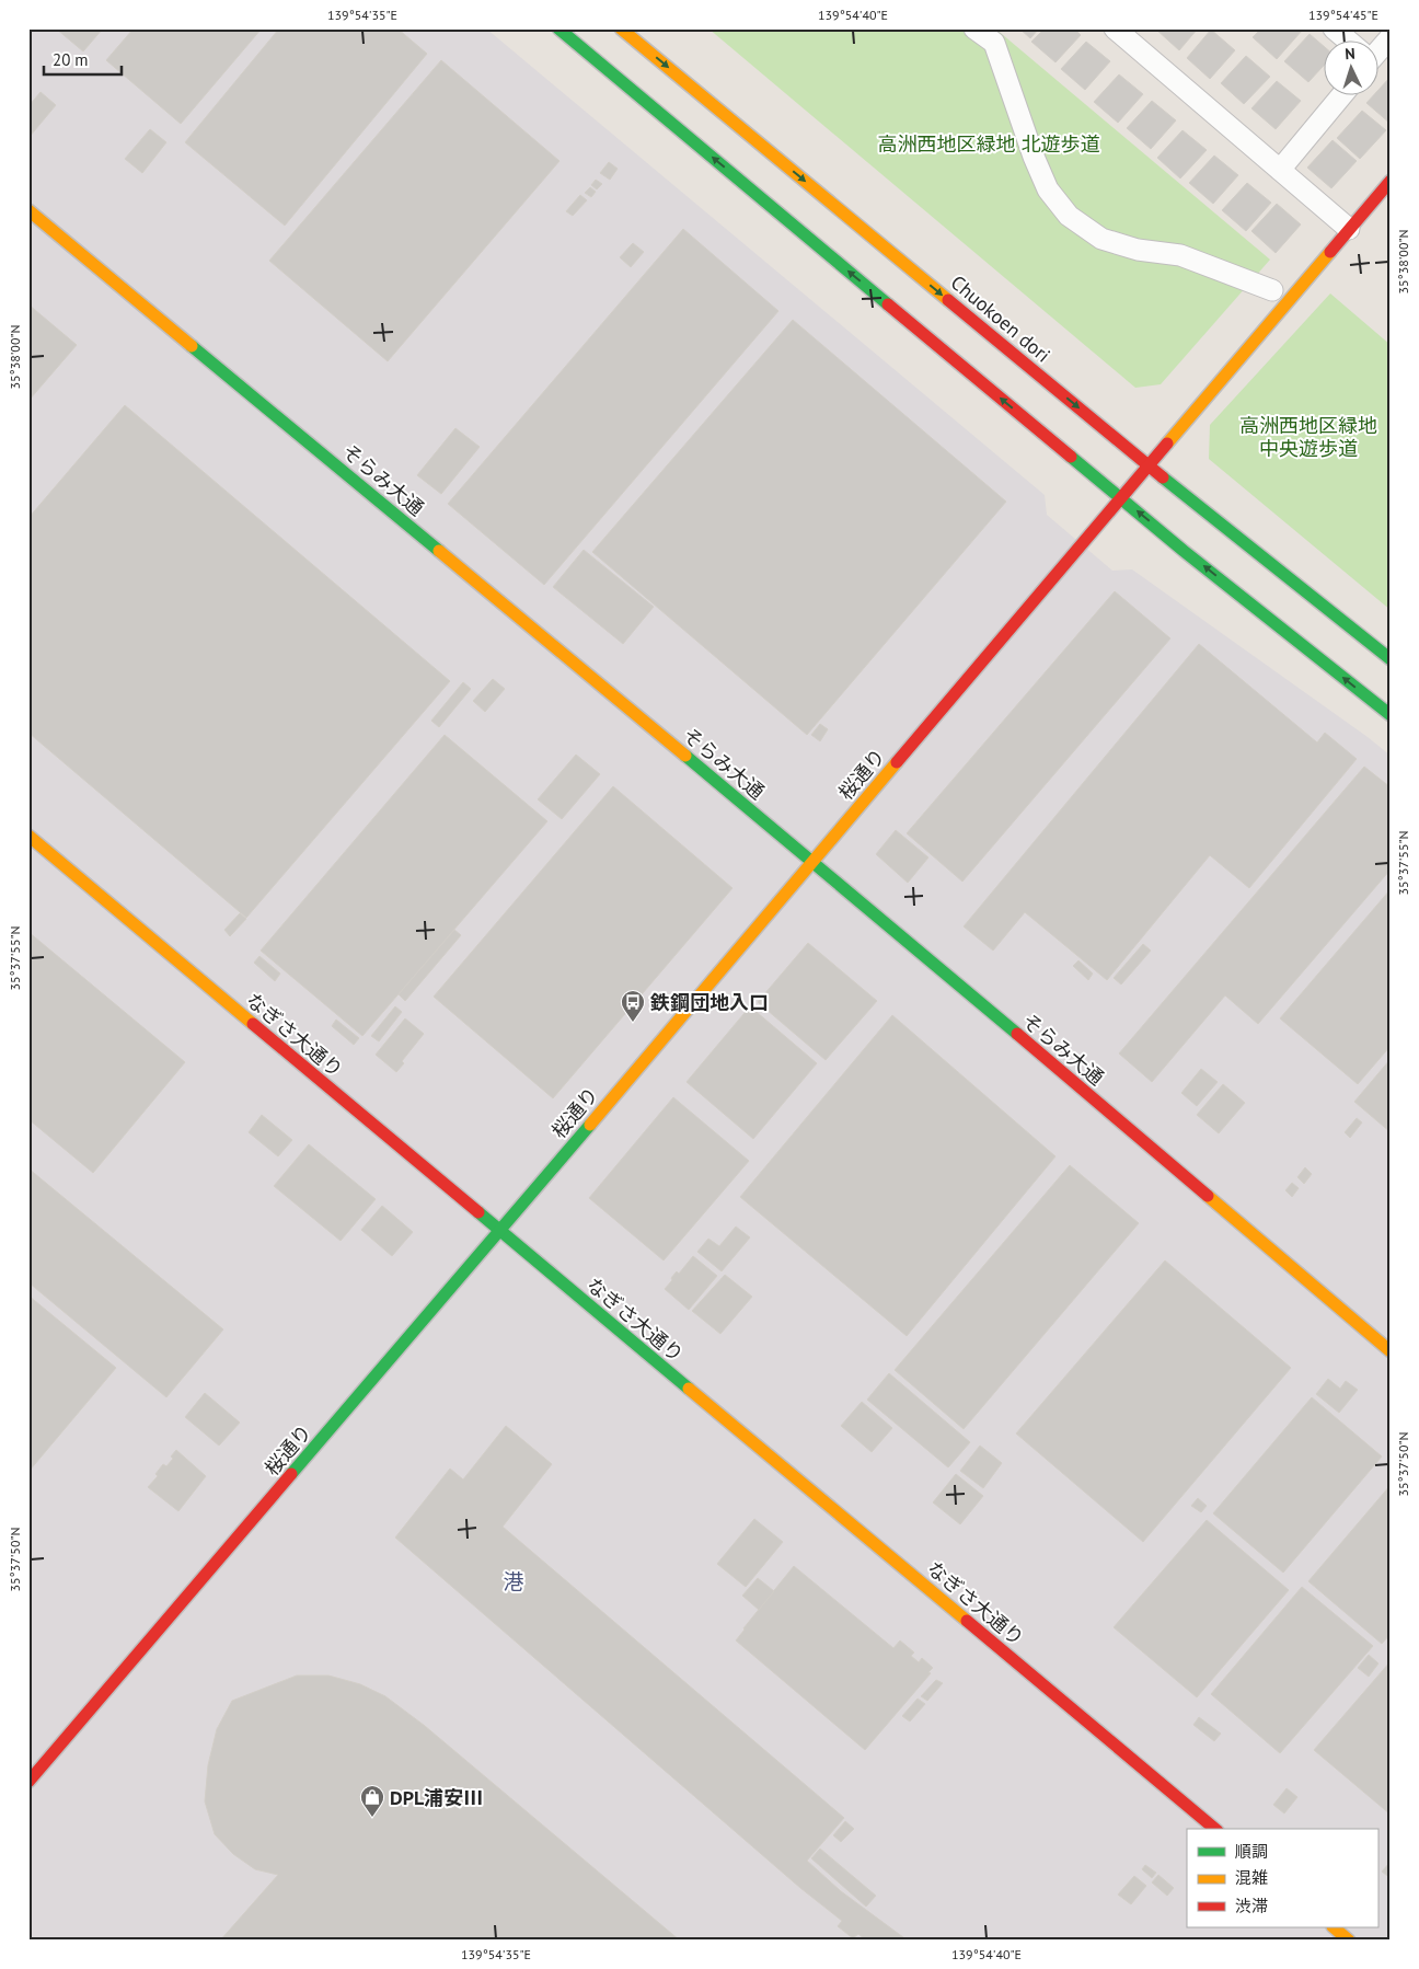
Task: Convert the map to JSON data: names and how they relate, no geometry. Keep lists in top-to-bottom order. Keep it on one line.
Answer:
{"streets":{"street":["Chuokoen dori","そらみ大通","桜通り","なぎさ大通り"]},"crossings":[["Chuokoen dori","桜通り"],["そらみ大通","桜通り"],["桜通り","なぎさ大通り"]],"districts":["港"],"parks":["高洲西地区緑地 北遊歩道","高洲西地区緑地 中央遊歩道"],"places":{"bus stop":["鉄鋼団地入口"],"shop":["DPL浦安Ⅲ"]},"legend":["順調","混雑","渋滞"],"scale_bar":"20 m","north":"top","coordinates":["139°54'35\"E","139°54'40\"E","139°54'45\"E","35°38'00\"N","35°37'55\"N","35°37'50\"N"]}
